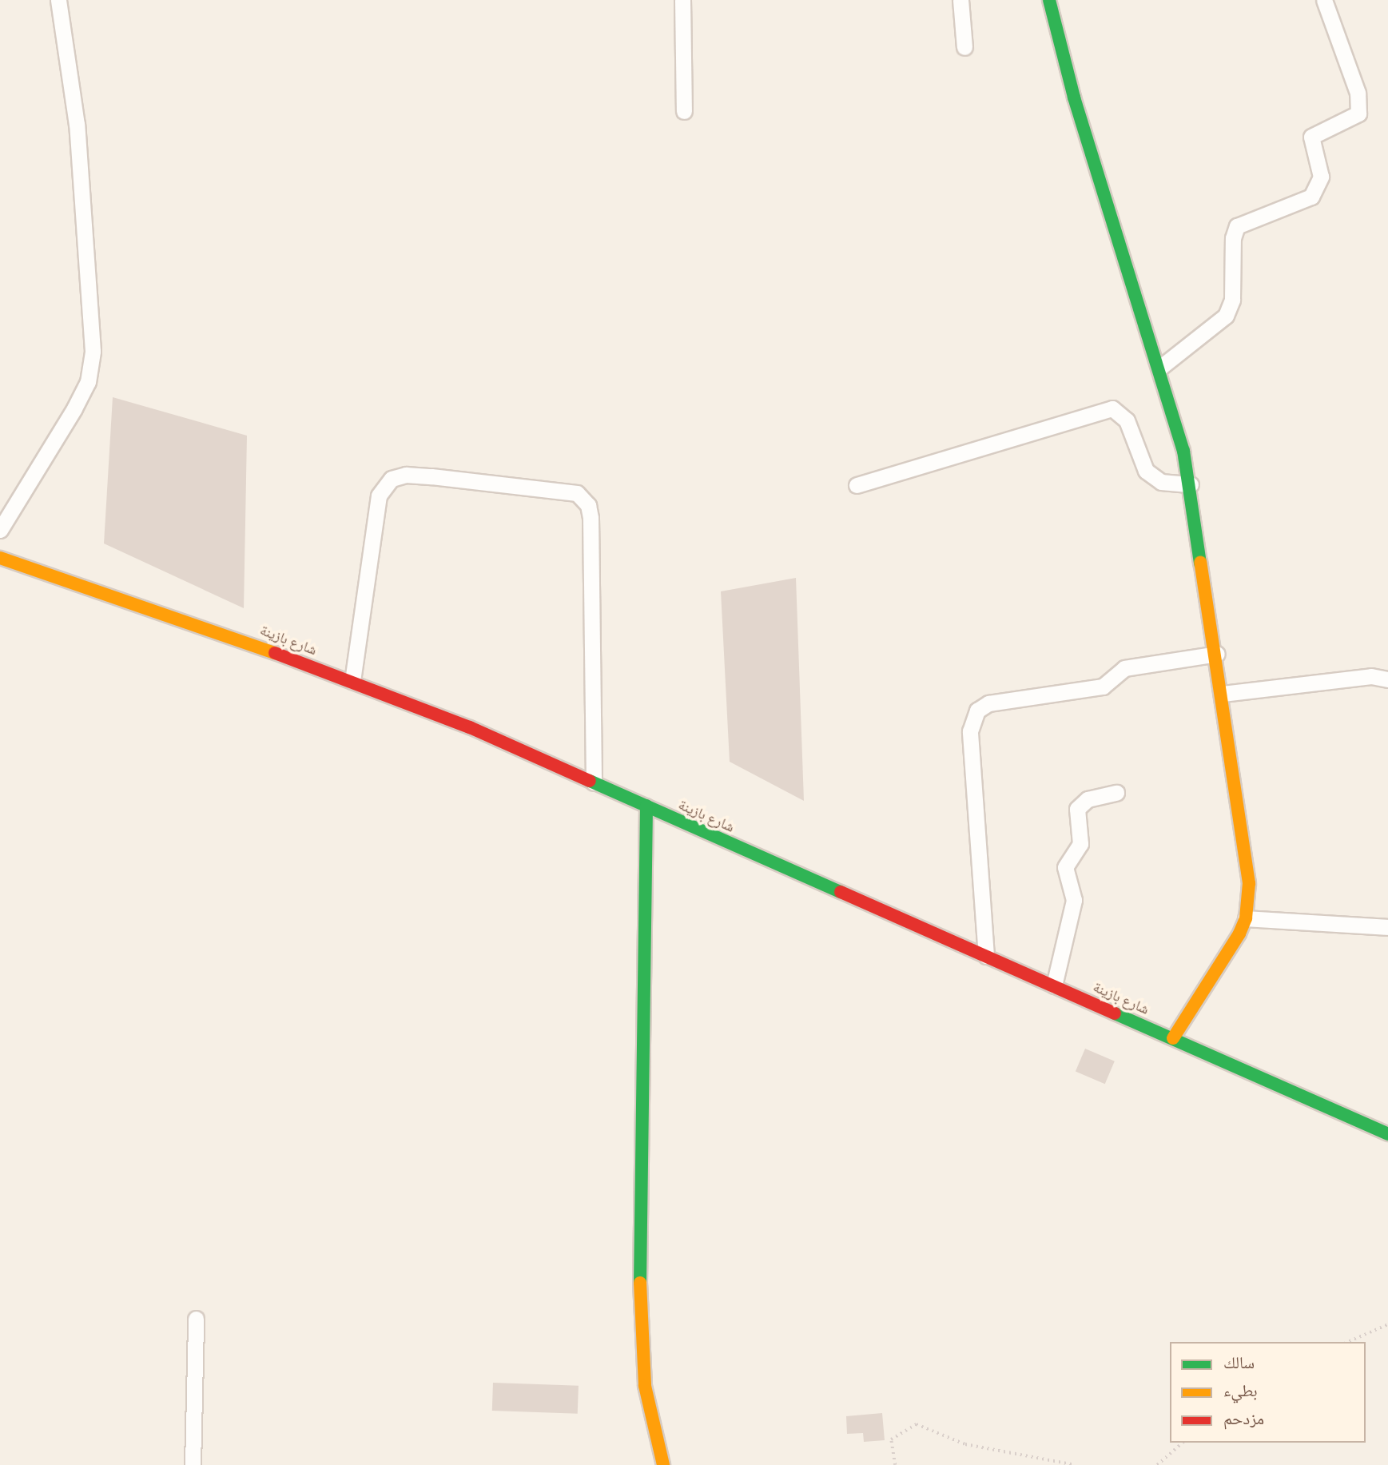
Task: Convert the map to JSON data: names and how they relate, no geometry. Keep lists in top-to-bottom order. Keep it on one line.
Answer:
{"streets":{"street":["شارع بازينة"]},"legend":["سالك","بطيء","مزدحم"]}
